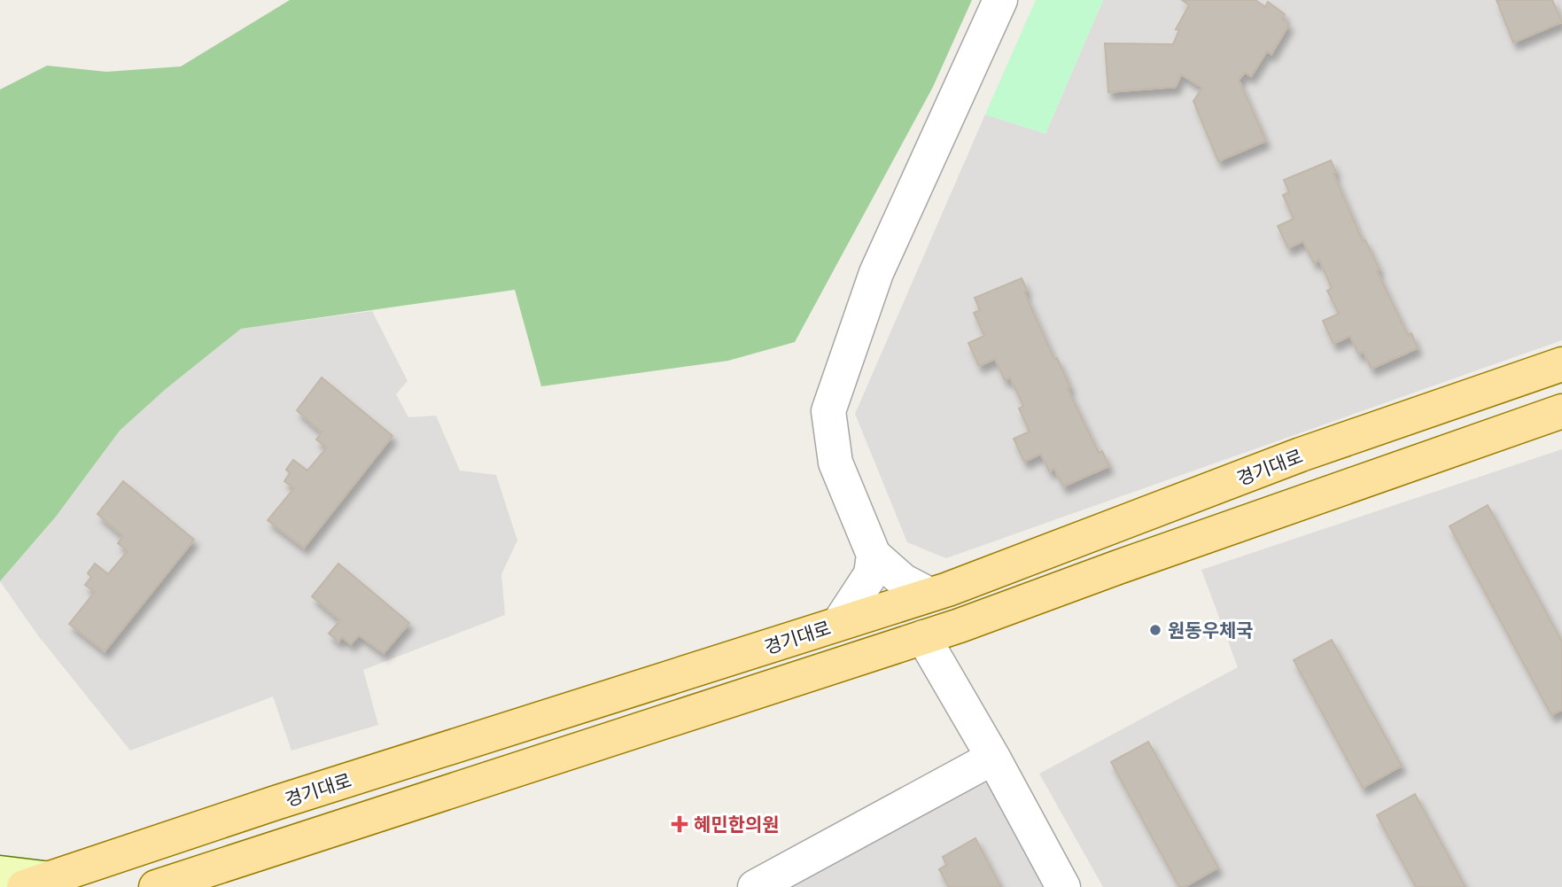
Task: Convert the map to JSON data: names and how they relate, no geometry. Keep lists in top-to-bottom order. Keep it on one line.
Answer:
{"streets":{"main road":["경기대로"]},"places":{"other":["원동우체국"],"health":["혜민한의원"]}}
